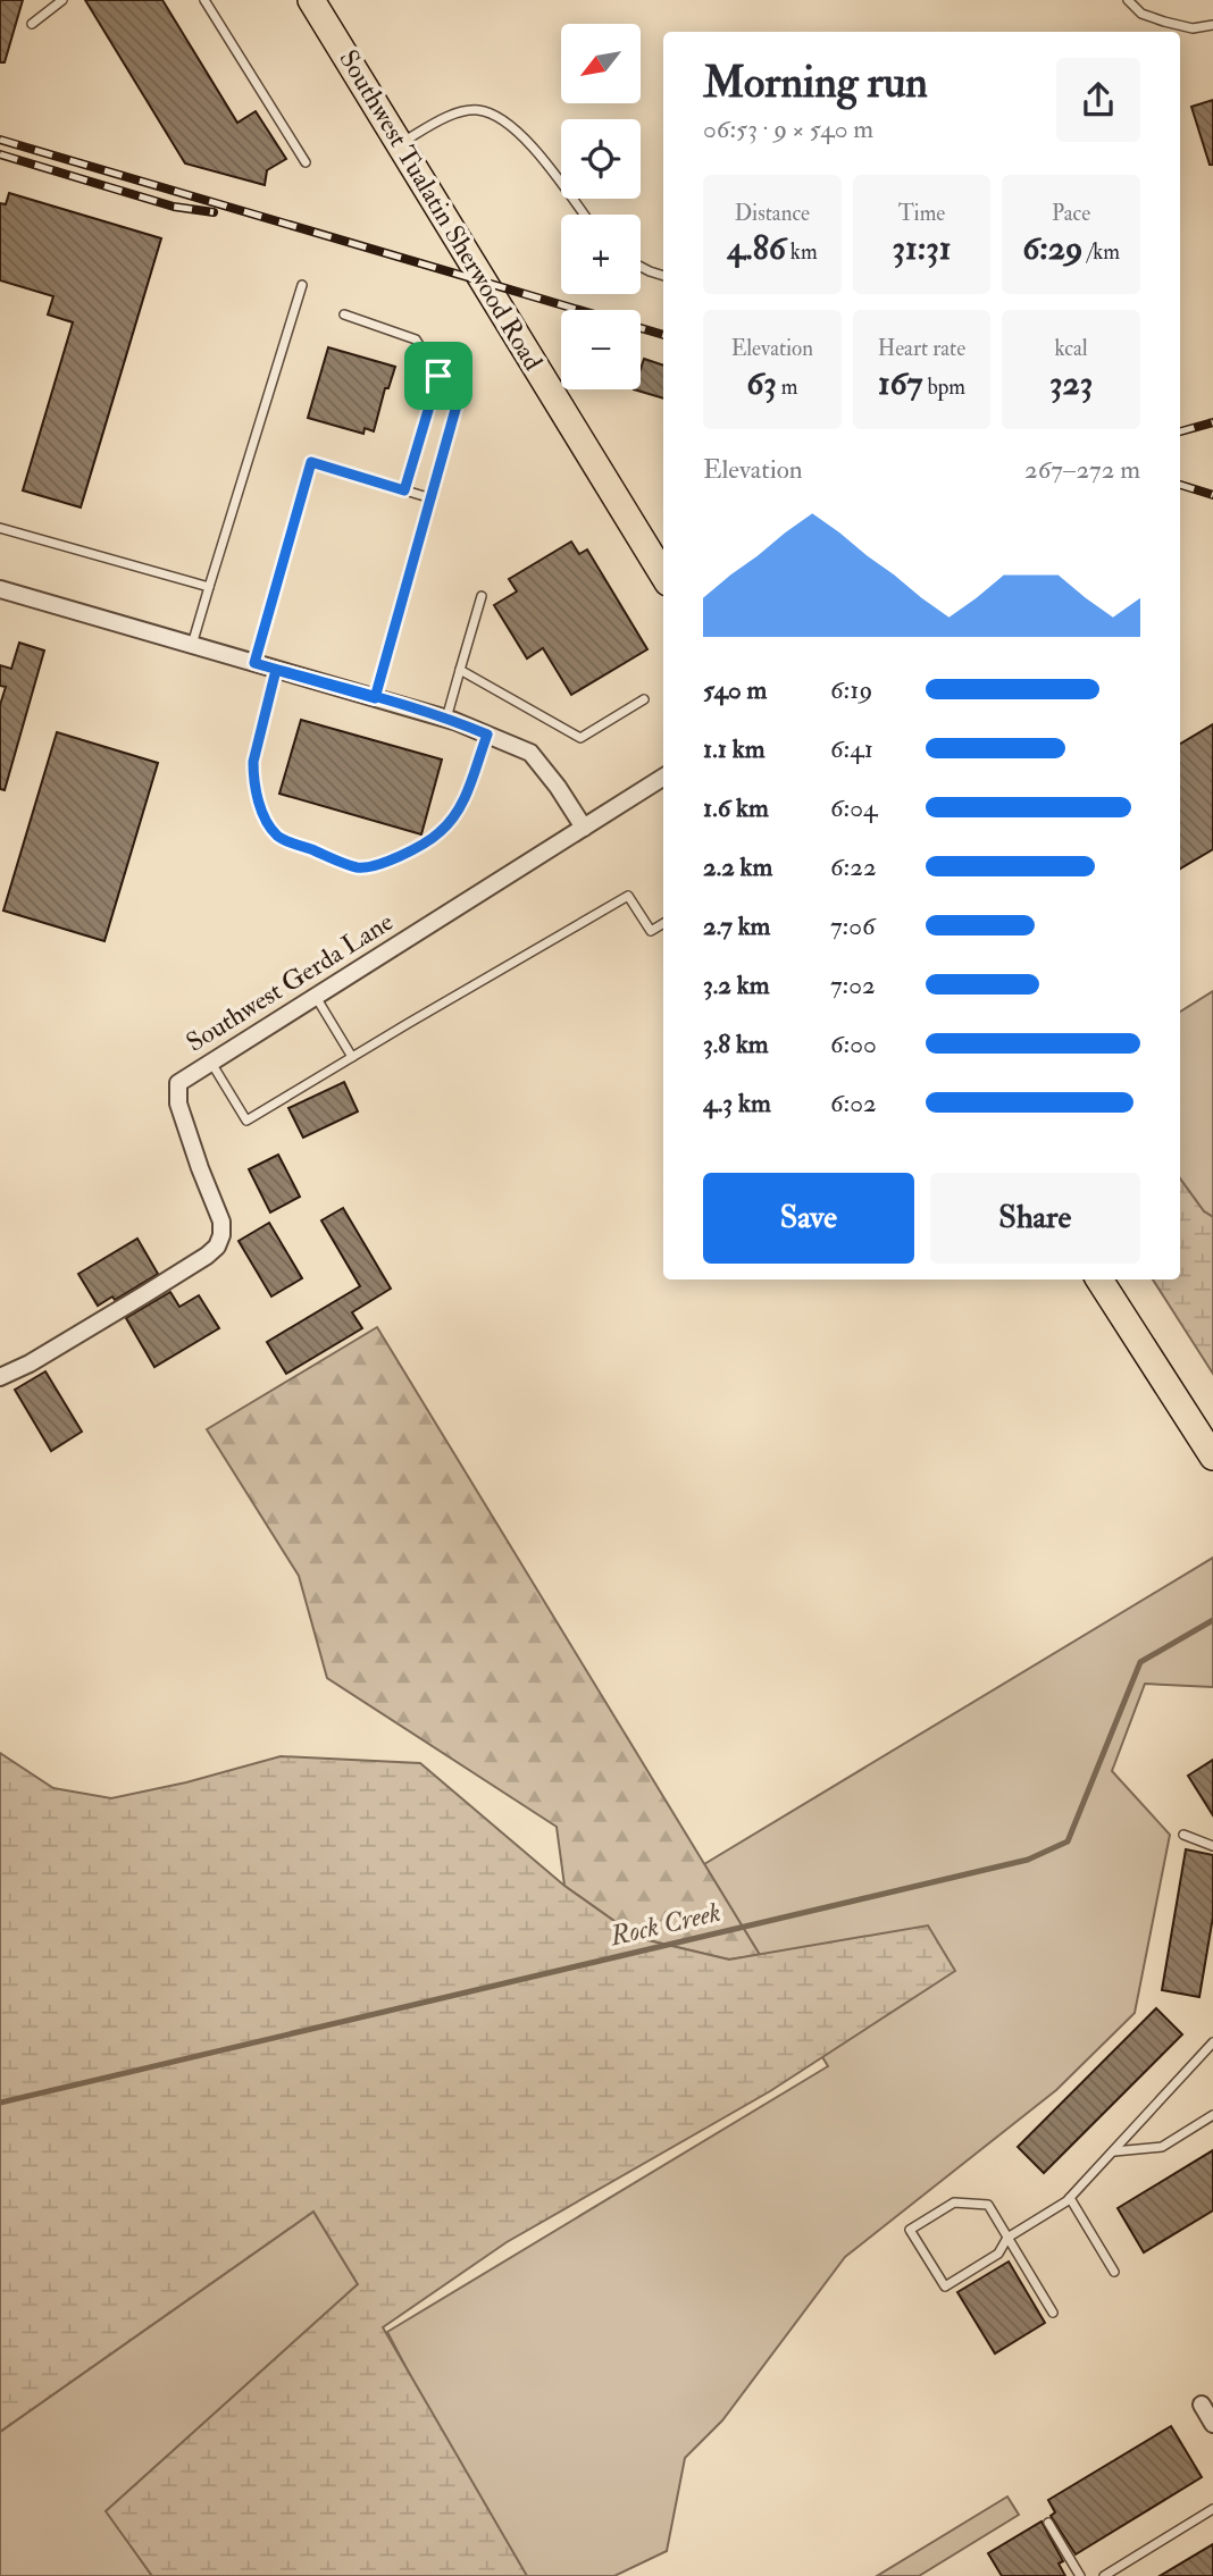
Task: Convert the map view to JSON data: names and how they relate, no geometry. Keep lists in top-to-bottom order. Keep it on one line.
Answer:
{"streets":{"highway":["Southwest Tualatin Sherwood Road"],"street":["Southwest Gerda Lane"]},"water":["Rock Creek"],"north":"bottom left","page":{"map_buttons":["+","−"],"heading":["Morning run","06:53 · 9 × 540 m"],"stats":[["Distance","4.86 km"],["Time","31:31"],["Pace","6:29 /km"],["Elevation","63 m"],["Heart rate","167 bpm"],["kcal","323"]],"chart":["Elevation","267–272 m"],"list":[{"name":"540 m","note":"6:19"},{"name":"1.1 km","note":"6:41"},{"name":"1.6 km","note":"6:04"},{"name":"2.2 km","note":"6:22"},{"name":"2.7 km","note":"7:06"},{"name":"3.2 km","note":"7:02"},{"name":"3.8 km","note":"6:00"},{"name":"4.3 km","note":"6:02"}],"buttons":["Save","Share"]}}
